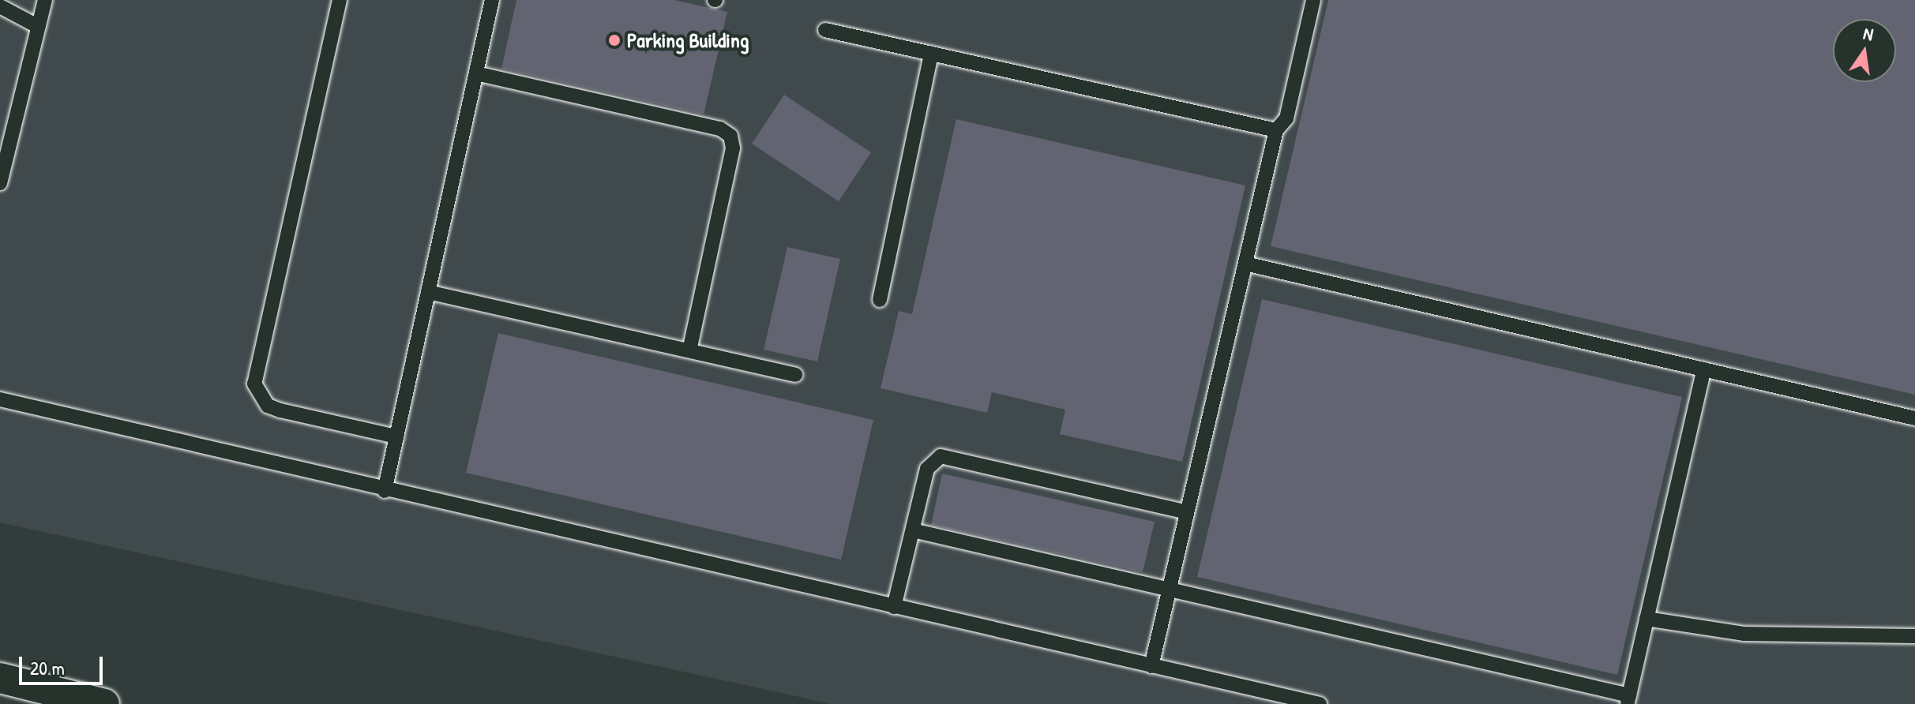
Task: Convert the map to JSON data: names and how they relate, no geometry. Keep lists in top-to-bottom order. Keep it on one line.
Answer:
{"places":["Parking Building"],"scale_bar":"20 m","north":"top"}
